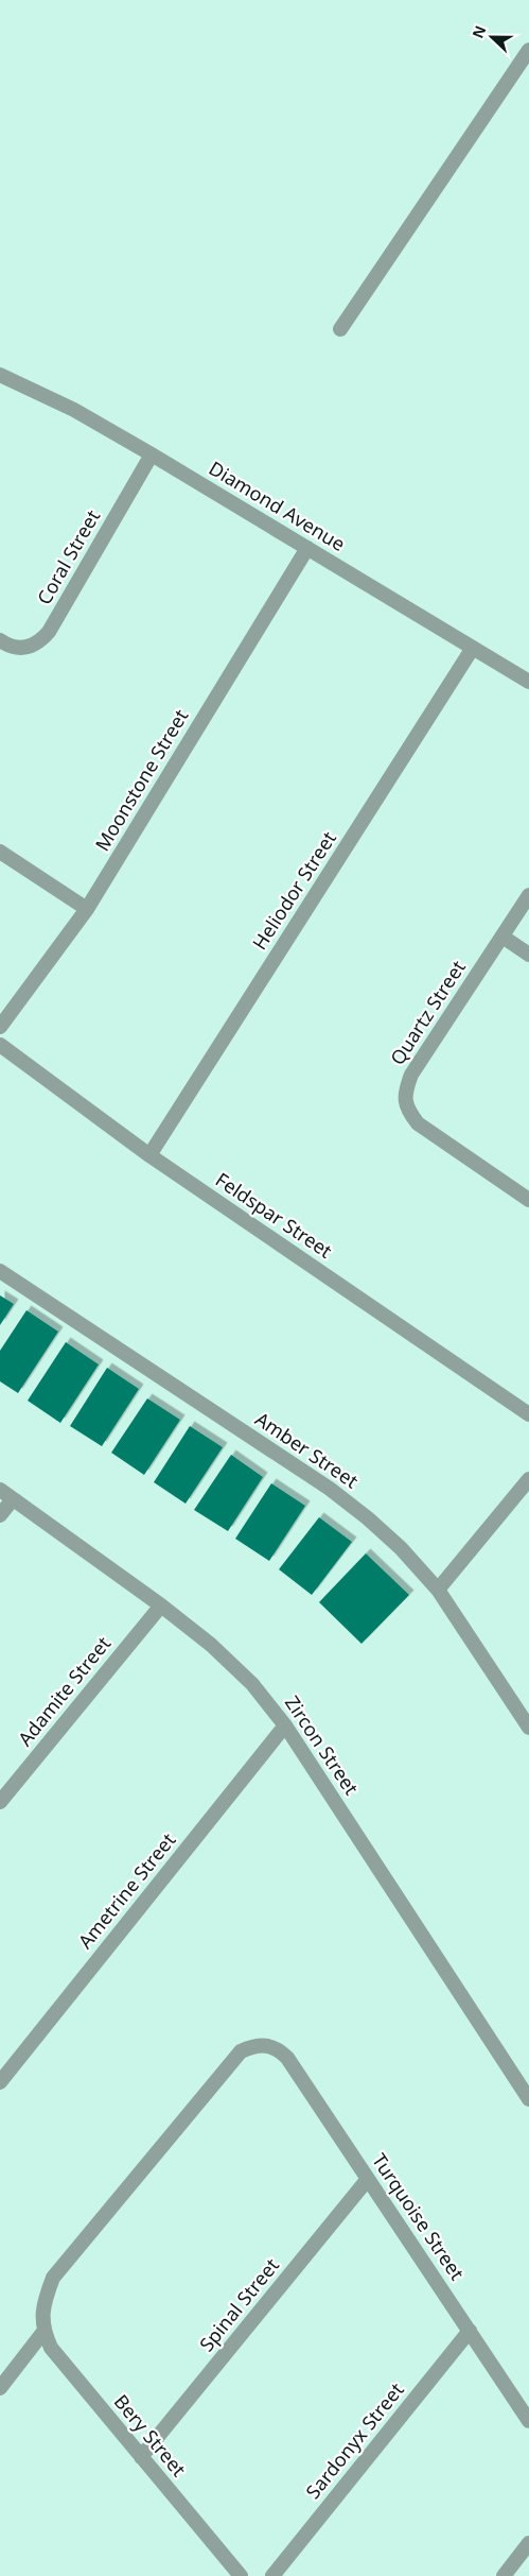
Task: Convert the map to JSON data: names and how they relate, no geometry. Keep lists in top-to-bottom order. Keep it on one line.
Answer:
{"streets":{"street":["Diamond Avenue","Coral Street","Moonstone Street","Heliodor Street","Quartz Street","Feldspar Street","Amber Street","Adamite Street","Zircon Street","Ametrine Street","Turquoise Street","Spinal Street","Bery Street","Sardonyx Street"]},"crossings":[["Diamond Avenue","Coral Street"],["Diamond Avenue","Moonstone Street"],["Diamond Avenue","Heliodor Street"],["Heliodor Street","Feldspar Street"],["Adamite Street","Zircon Street"],["Zircon Street","Ametrine Street"],["Turquoise Street","Spinal Street"],["Turquoise Street","Bery Street"],["Turquoise Street","Sardonyx Street"],["Spinal Street","Bery Street"]],"north":"left"}
